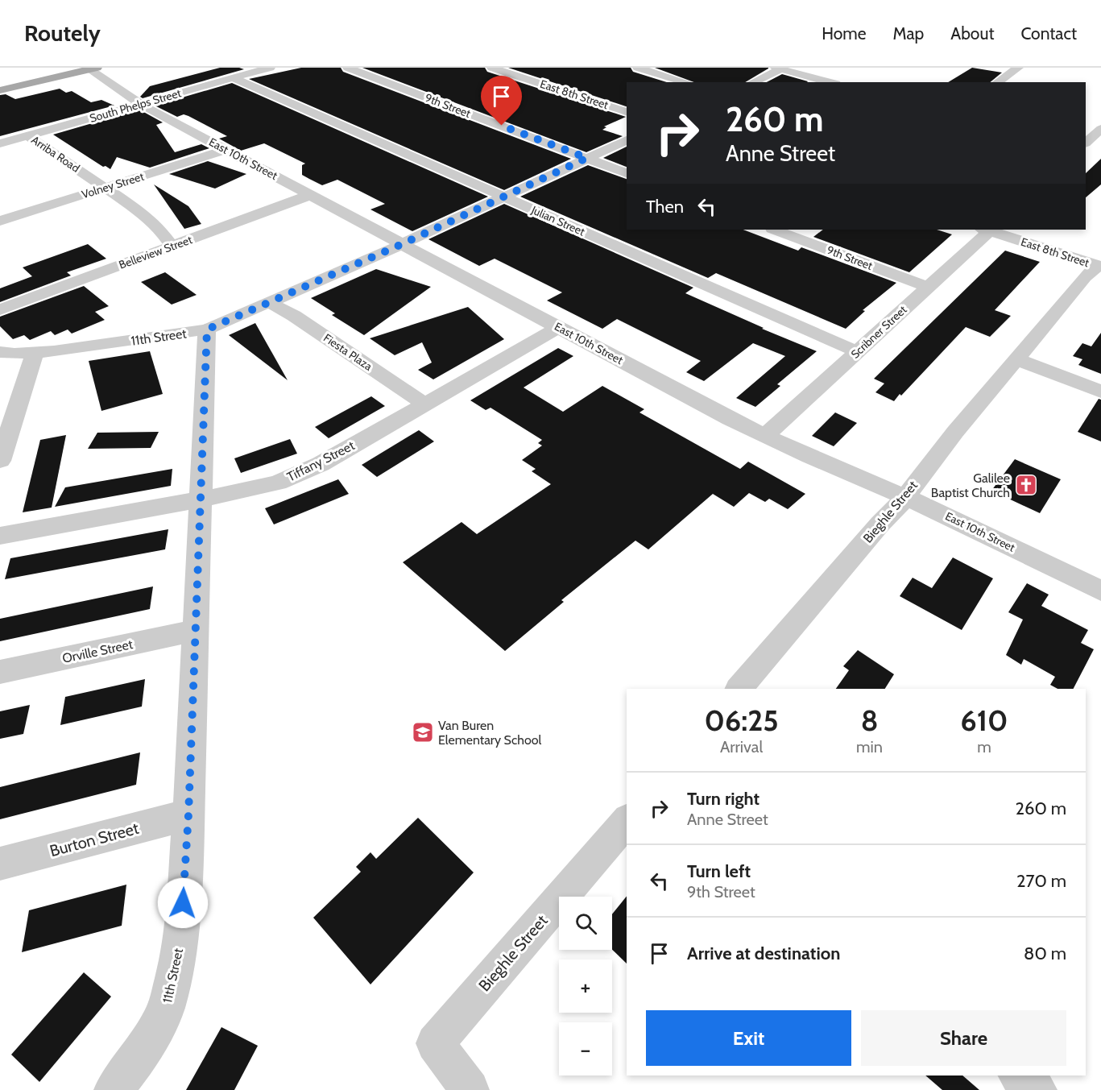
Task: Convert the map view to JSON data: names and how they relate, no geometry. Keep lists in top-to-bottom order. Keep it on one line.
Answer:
{"streets":{"street":["East 8th Street","South Phelps Street","9th Street","Arriba Road","East 10th Street","Volney Street","Julian Street","Belleview Street","Scribner Street","11th Street","Fiesta Plaza","Tiffany Street","Bieghle Street","Orville Street","Burton Street"]},"crossings":[["East 8th Street","Scribner Street"],["East 8th Street","Bieghle Street"],["South Phelps Street","Arriba Road"],["South Phelps Street","East 10th Street"],["South Phelps Street","Julian Street"],["9th Street","Scribner Street"],["Arriba Road","Volney Street"],["Arriba Road","Belleview Street"],["East 10th Street","Volney Street"],["East 10th Street","Belleview Street"],["East 10th Street","Scribner Street"],["East 10th Street","Tiffany Street"],["East 10th Street","Bieghle Street"],["Julian Street","Scribner Street"],["11th Street","Tiffany Street"],["11th Street","Orville Street"],["11th Street","Burton Street"],["Fiesta Plaza","Tiffany Street"]],"places":{"church":["Galilee Baptist Church"],"school or university":["Van Buren Elementary School"]},"page":{"header":"Routely","nav":["Home","Map","About","Contact"],"turn":["260 m","Anne Street"],"then":"Then","eta":["06:25","Arrival","8","min","610","m"],"list":[{"name":"Turn right","note":"Anne Street","value":"260 m"},{"name":"Turn left","note":"9th Street","value":"270 m"},{"name":"Arrive at destination","value":"80 m"}],"map_buttons":["+","−"],"buttons":["Exit","Share"]}}
